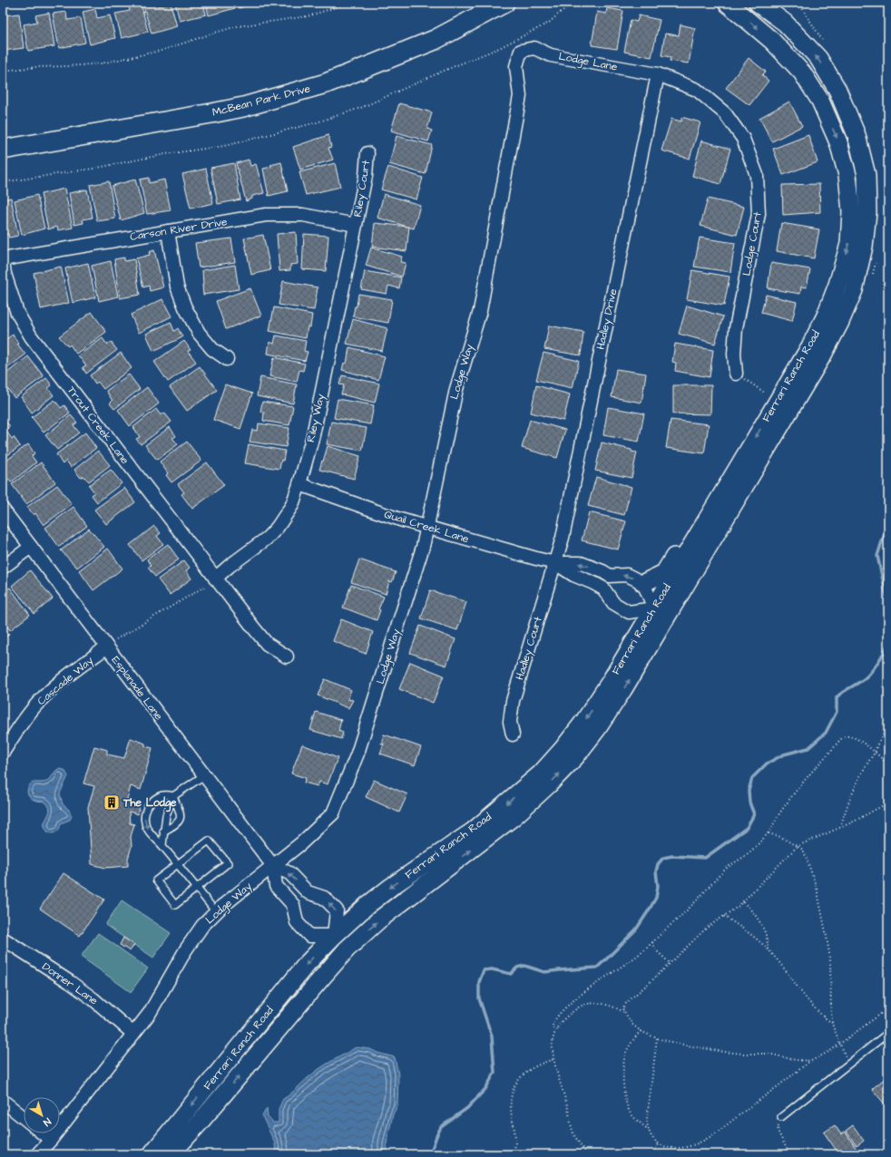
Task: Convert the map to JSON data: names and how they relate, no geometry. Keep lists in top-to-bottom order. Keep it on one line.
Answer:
{"streets":{"main road":["McBean Park Drive","Ferrari Ranch Road"],"street":["Lodge Lane","Riley Court","Carson River Drive","Lodge Court","Hadley Drive","Lodge Way","Riley Way","Trout Creek Lane","Quail Creek Lane","Hadley Court","Cascade Way","Esplanade Lane","Donner Lane"]},"crossings":[["Lodge Lane","Lodge Court"],["Lodge Lane","Hadley Drive"],["Lodge Lane","Lodge Way"],["Riley Court","Carson River Drive"],["Riley Court","Riley Way"],["Carson River Drive","Riley Way"],["Carson River Drive","Trout Creek Lane"],["Lodge Court","Hadley Drive"],["Hadley Drive","Quail Creek Lane"],["Hadley Drive","Hadley Court"],["Lodge Way","Quail Creek Lane"],["Lodge Way","Esplanade Lane"],["Lodge Way","Donner Lane"],["Ferrari Ranch Road","Esplanade Lane"],["Riley Way","Trout Creek Lane"],["Riley Way","Quail Creek Lane"],["Quail Creek Lane","Hadley Court"],["Cascade Way","Esplanade Lane"]],"places":{"building":["The Lodge"]},"north":"bottom right"}
